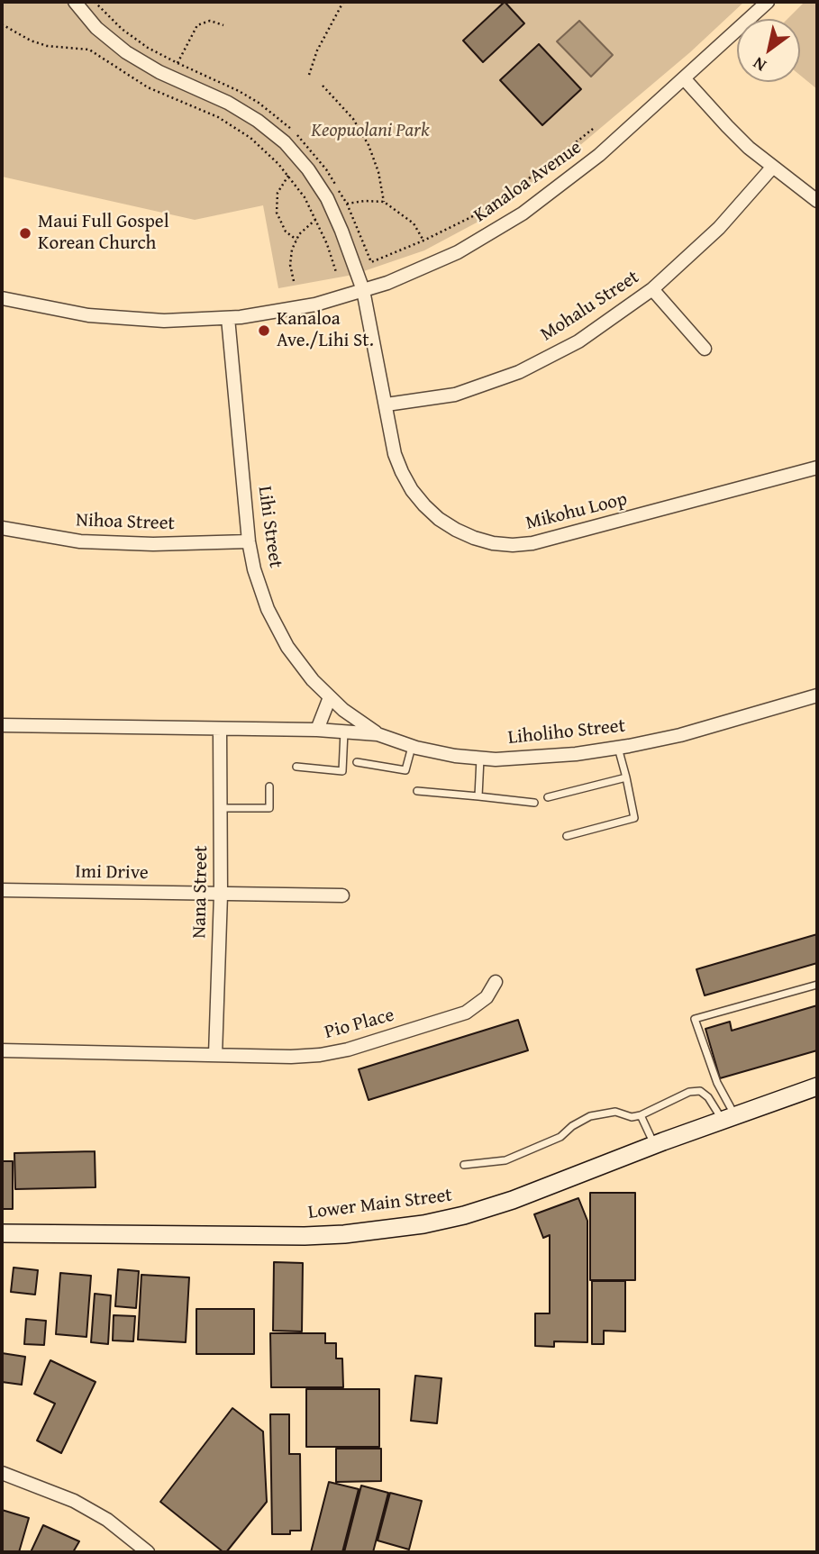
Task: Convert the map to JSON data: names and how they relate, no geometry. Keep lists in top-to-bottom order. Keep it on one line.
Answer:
{"streets":{"street":["Kanaloa Avenue","Mohalu Street","Mikohu Loop","Nihoa Street","Lihi Street","Liholiho Street","Imi Drive","Nana Street","Pio Place","Lower Main Street"]},"crossings":[["Kanaloa Avenue","Mikohu Loop"],["Kanaloa Avenue","Lihi Street"],["Mohalu Street","Mikohu Loop"],["Nihoa Street","Lihi Street"],["Lihi Street","Liholiho Street"],["Liholiho Street","Nana Street"],["Imi Drive","Nana Street"],["Nana Street","Pio Place"]],"parks":["Keopuolani Park"],"places":["Maui Full Gospel Korean Church","Kanaloa Ave./Lihi St."],"north":"bottom left"}
